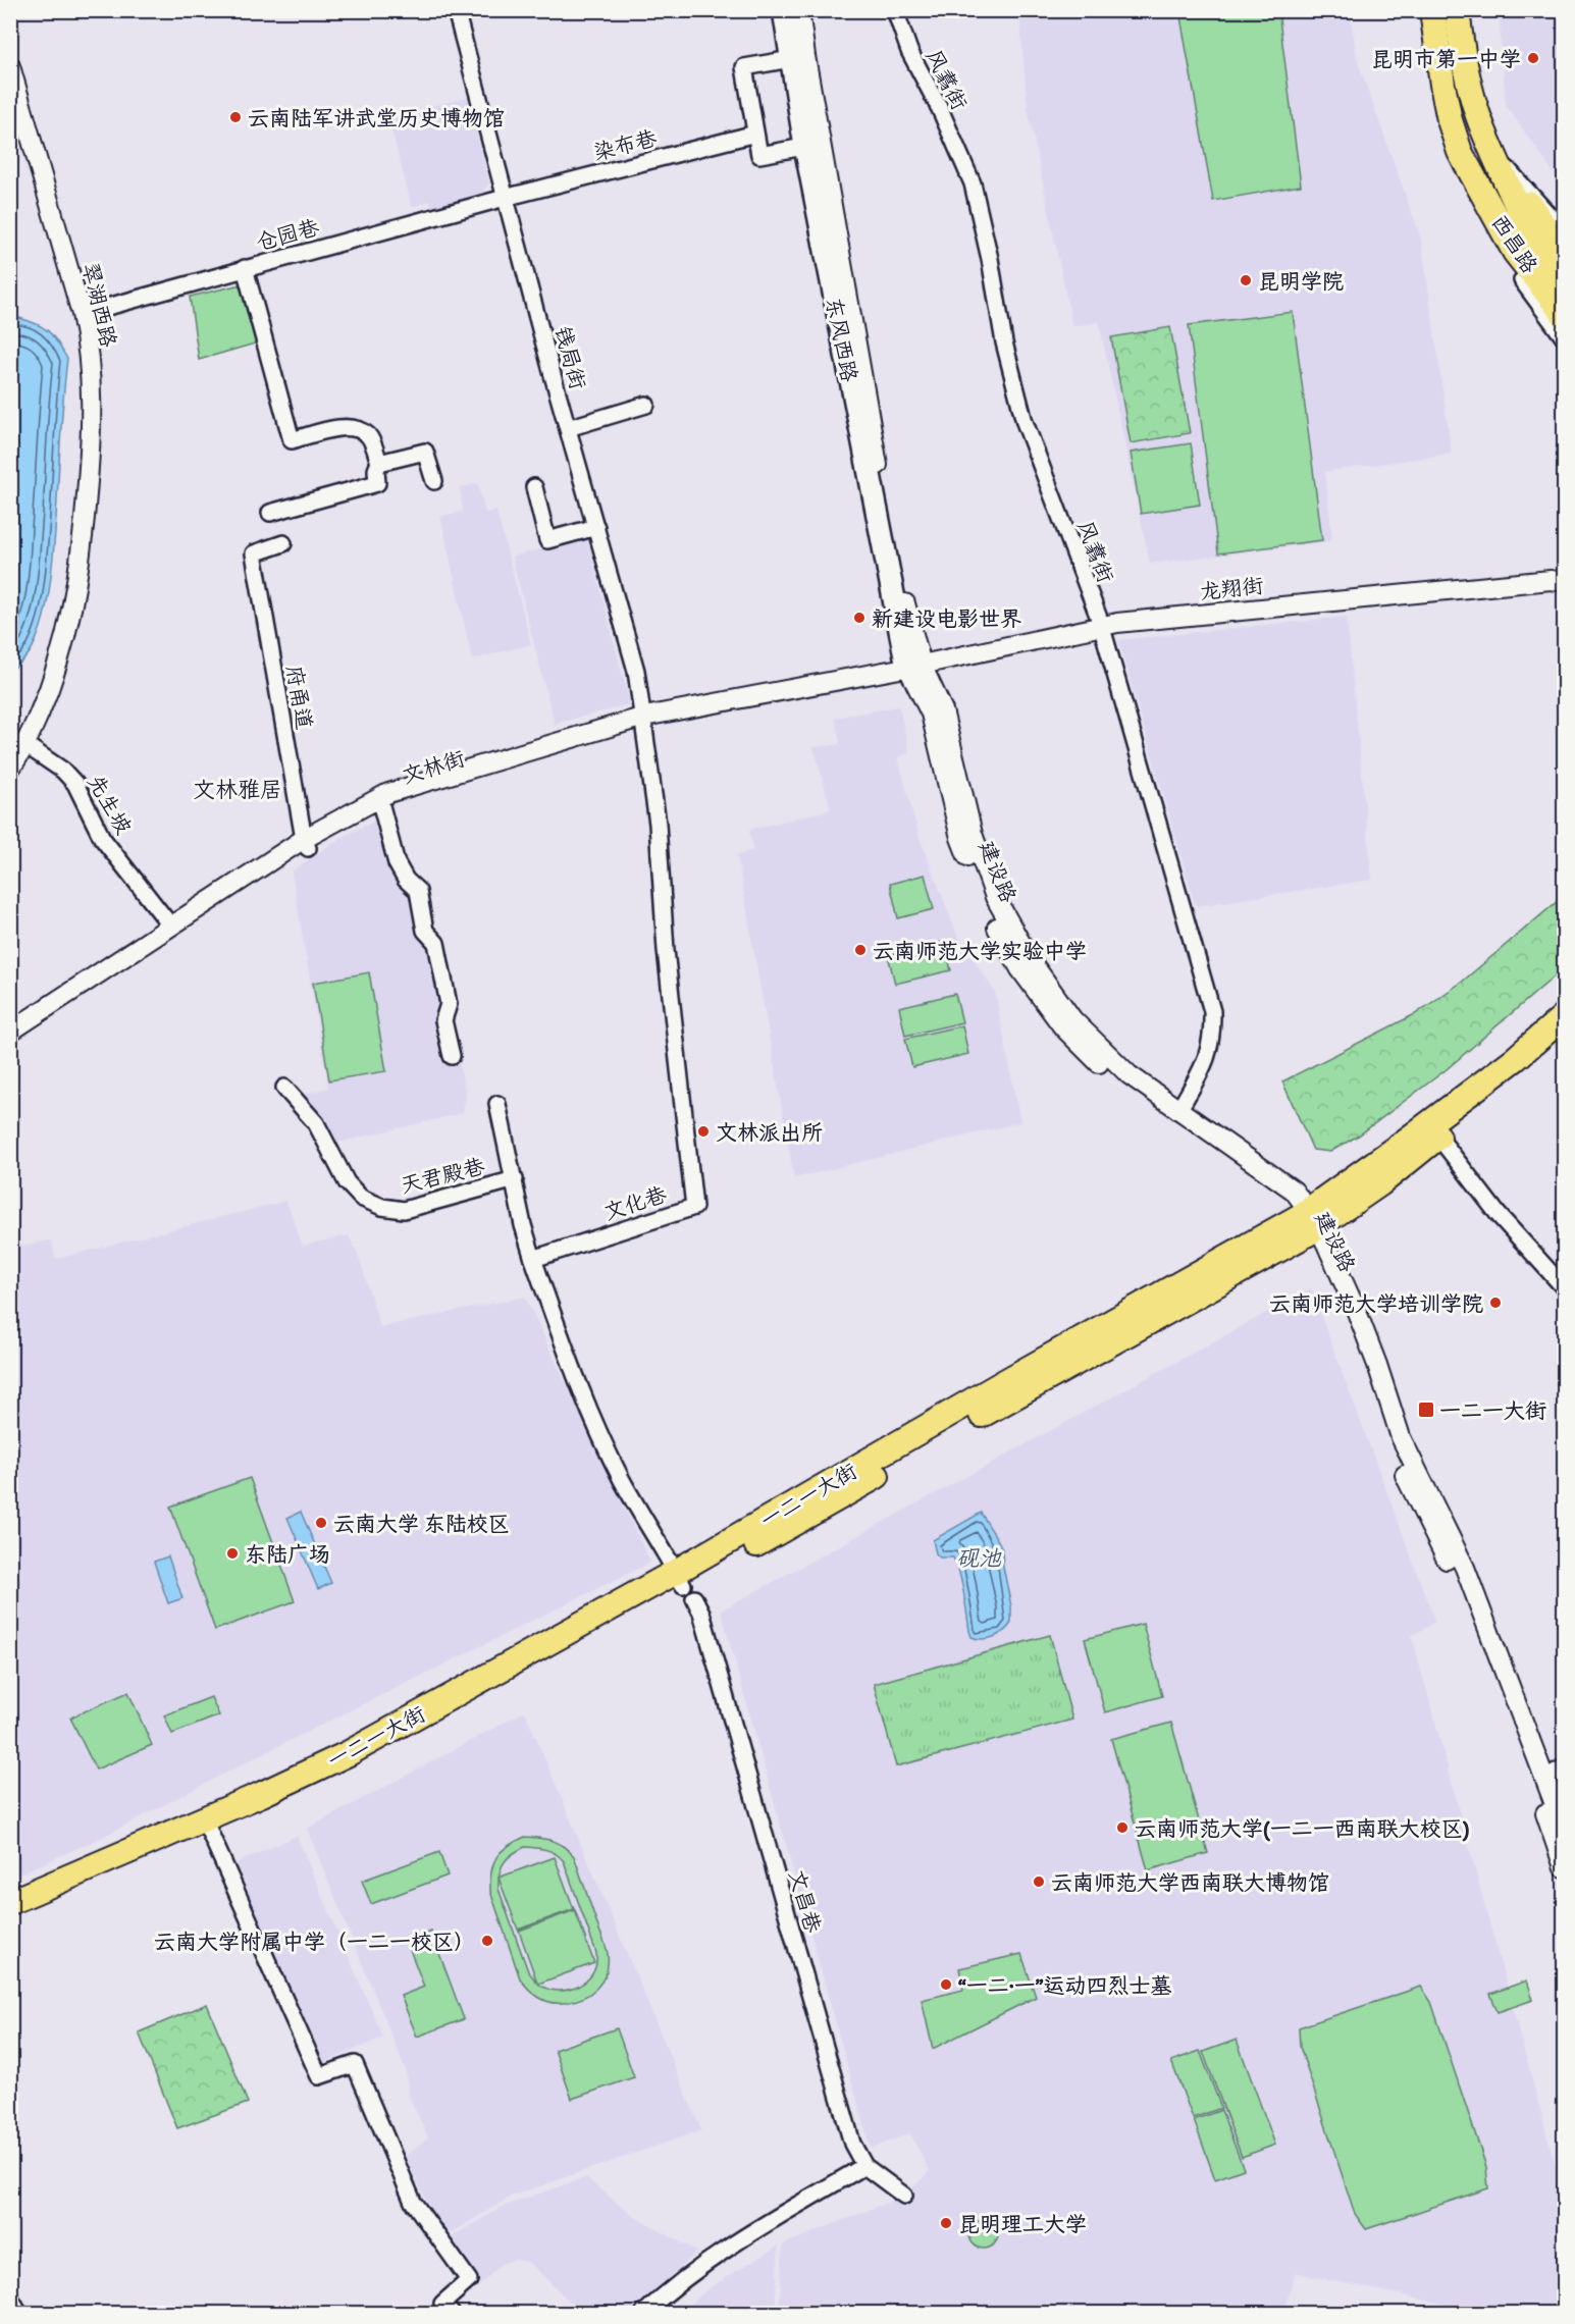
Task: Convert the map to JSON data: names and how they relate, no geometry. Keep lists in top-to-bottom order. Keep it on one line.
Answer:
{"streets":{"main road":["西昌路","东风西路","一二一大街"],"street":["风翥街","染布巷","仓园巷","翠湖西路","钱局街","龙翔街","府甬道","文林街","先生坡","建设路","天君殿巷","文化巷","文昌巷"]},"crossings":[["风翥街","龙翔街"],["风翥街","建设路"],["染布巷","仓园巷"],["染布巷","钱局街"],["仓园巷","翠湖西路"],["仓园巷","钱局街"],["翠湖西路","先生坡"],["东风西路","龙翔街"],["东风西路","文林街"],["东风西路","建设路"],["钱局街","文林街"],["钱局街","文化巷"],["龙翔街","文林街"],["龙翔街","建设路"],["府甬道","文林街"],["文林街","先生坡"],["文林街","建设路"],["文林街","文化巷"],["建设路","一二一大街"],["天君殿巷","文化巷"],["一二一大街","文昌巷"]],"districts":["文林雅居"],"water":["砚池"],"places":{"other":["昆明市第一中学","云南陆军讲武堂历史博物馆","昆明学院","新建设电影世界","云南师范大学实验中学","文林派出所","云南师范大学培训学院","云南大学 东陆校区","东陆广场","云南师范大学(一二一西南联大校区)","云南师范大学西南联大博物馆","云南大学附属中学（一二一校区）","“一二·一”运动四烈士墓","昆明理工大学"],"transit":["一二一大街"]}}
